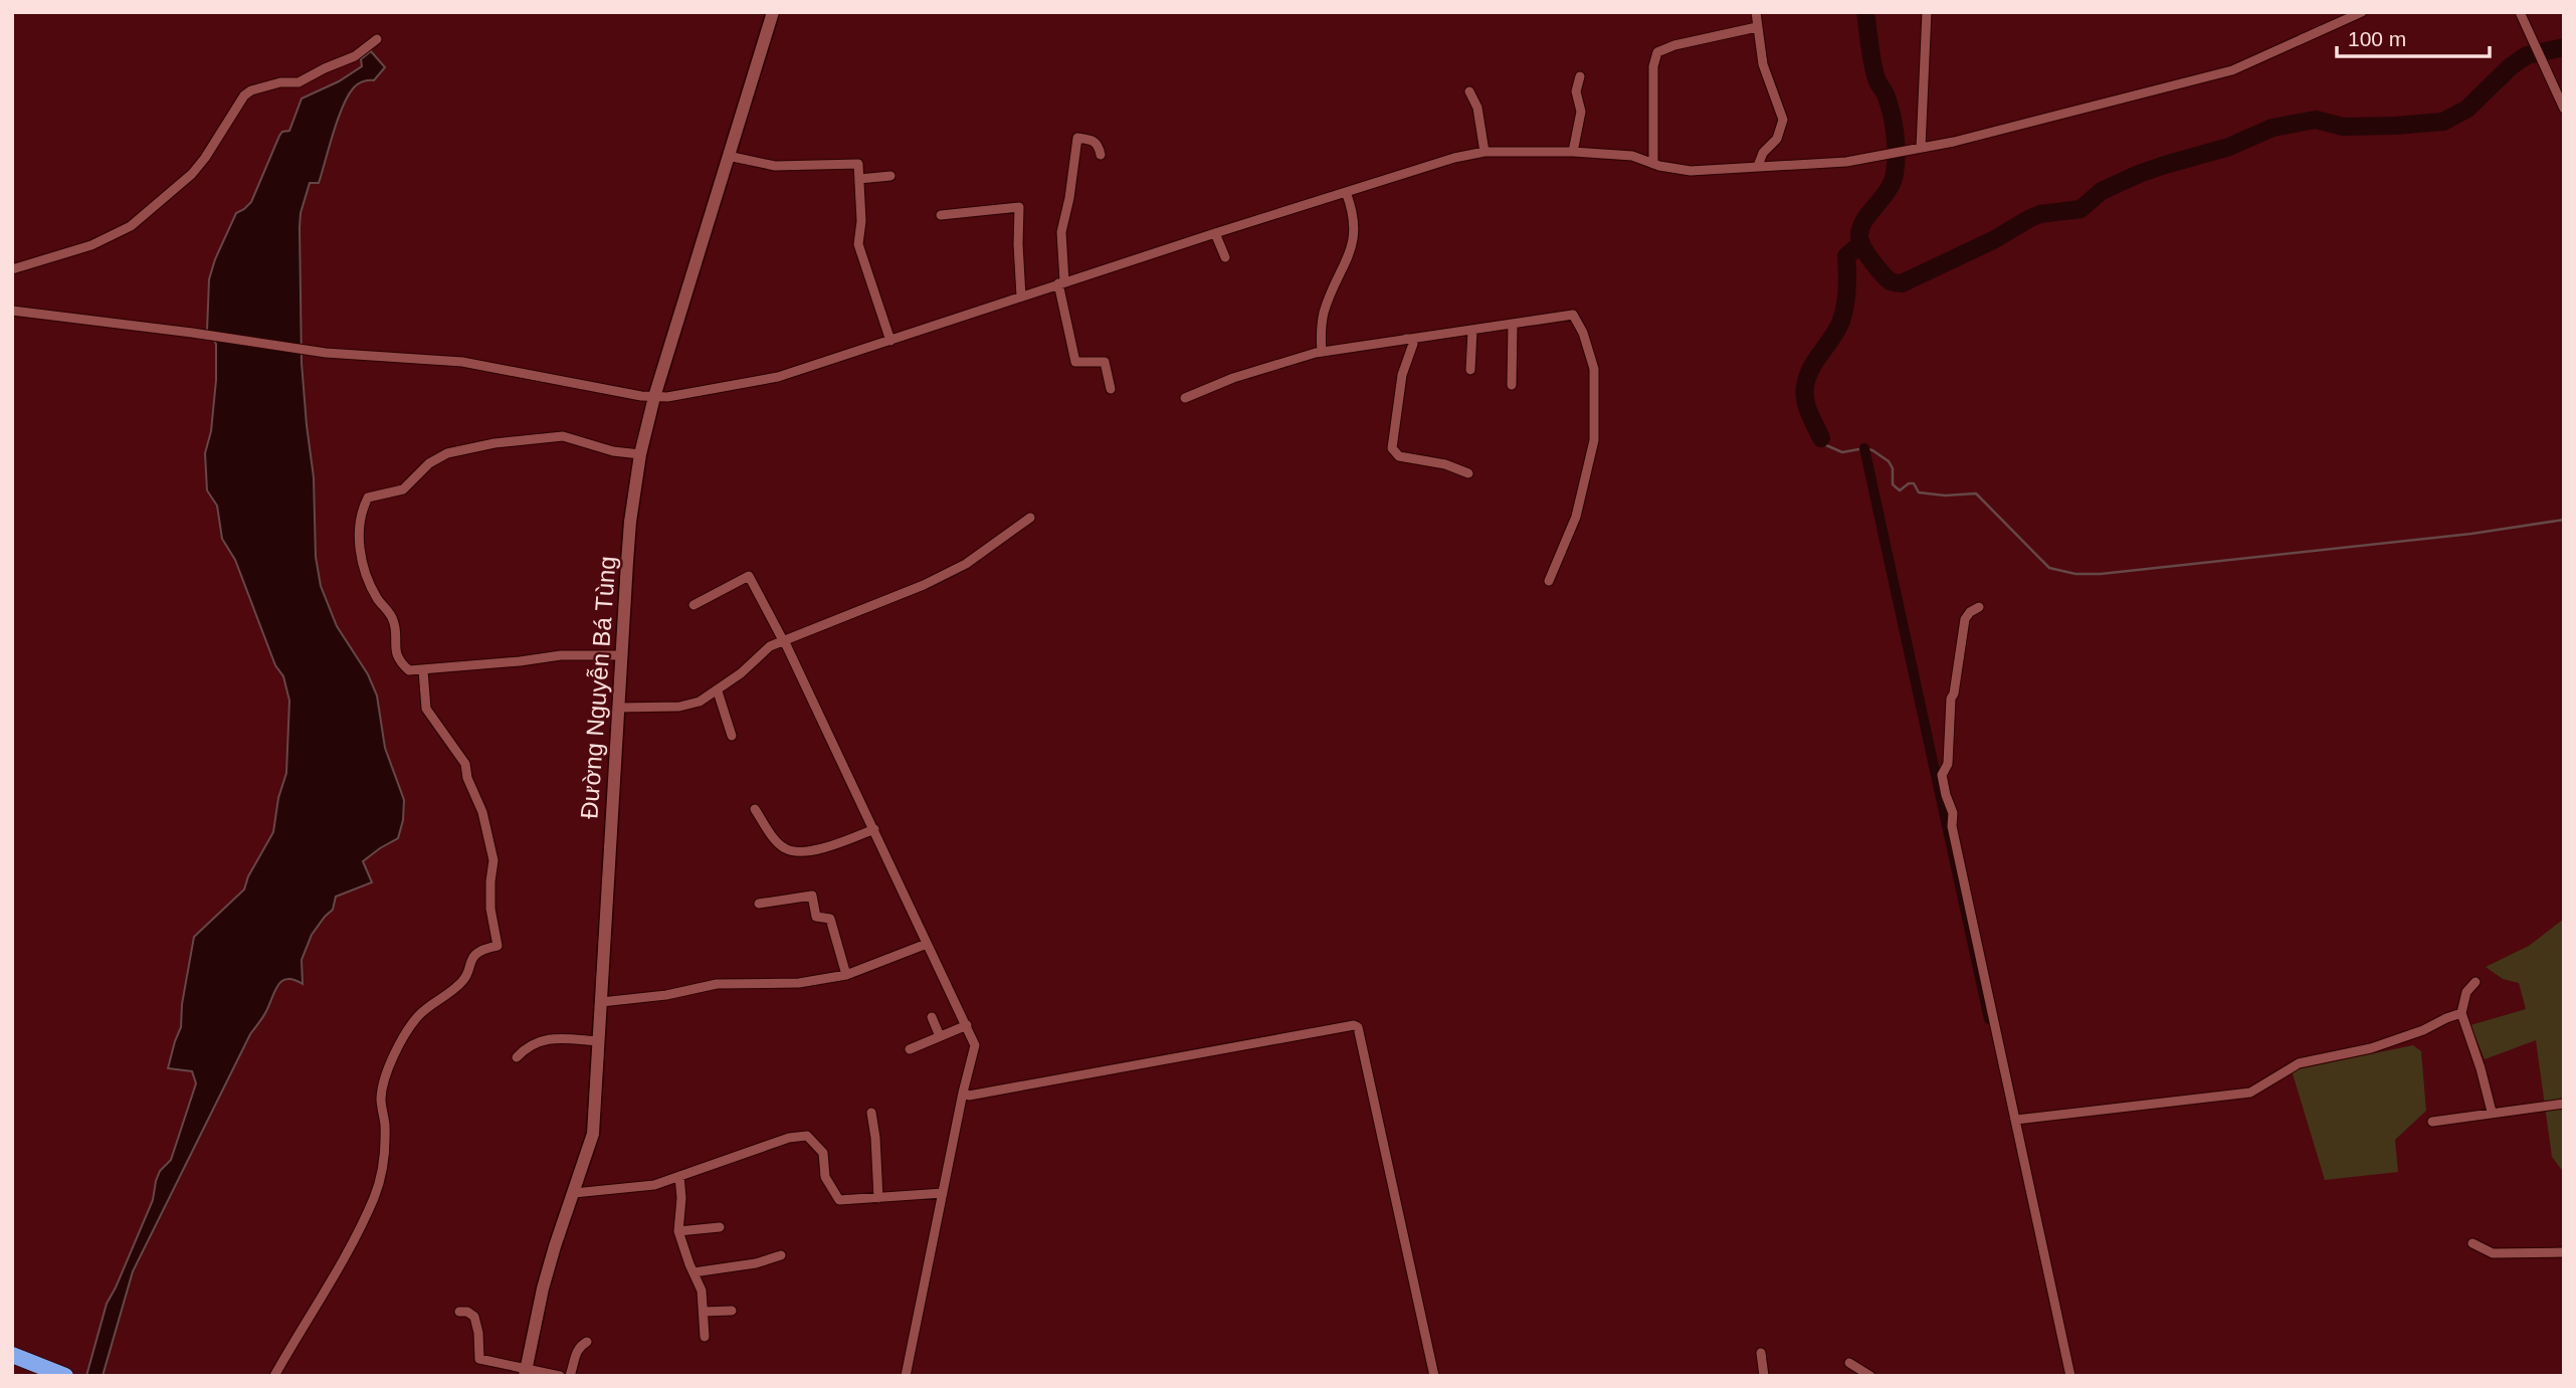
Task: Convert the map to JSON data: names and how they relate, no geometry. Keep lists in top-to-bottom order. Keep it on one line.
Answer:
{"streets":{"main road":["Đường Nguyễn Bá Tùng"]},"scale_bar":"100 m"}
